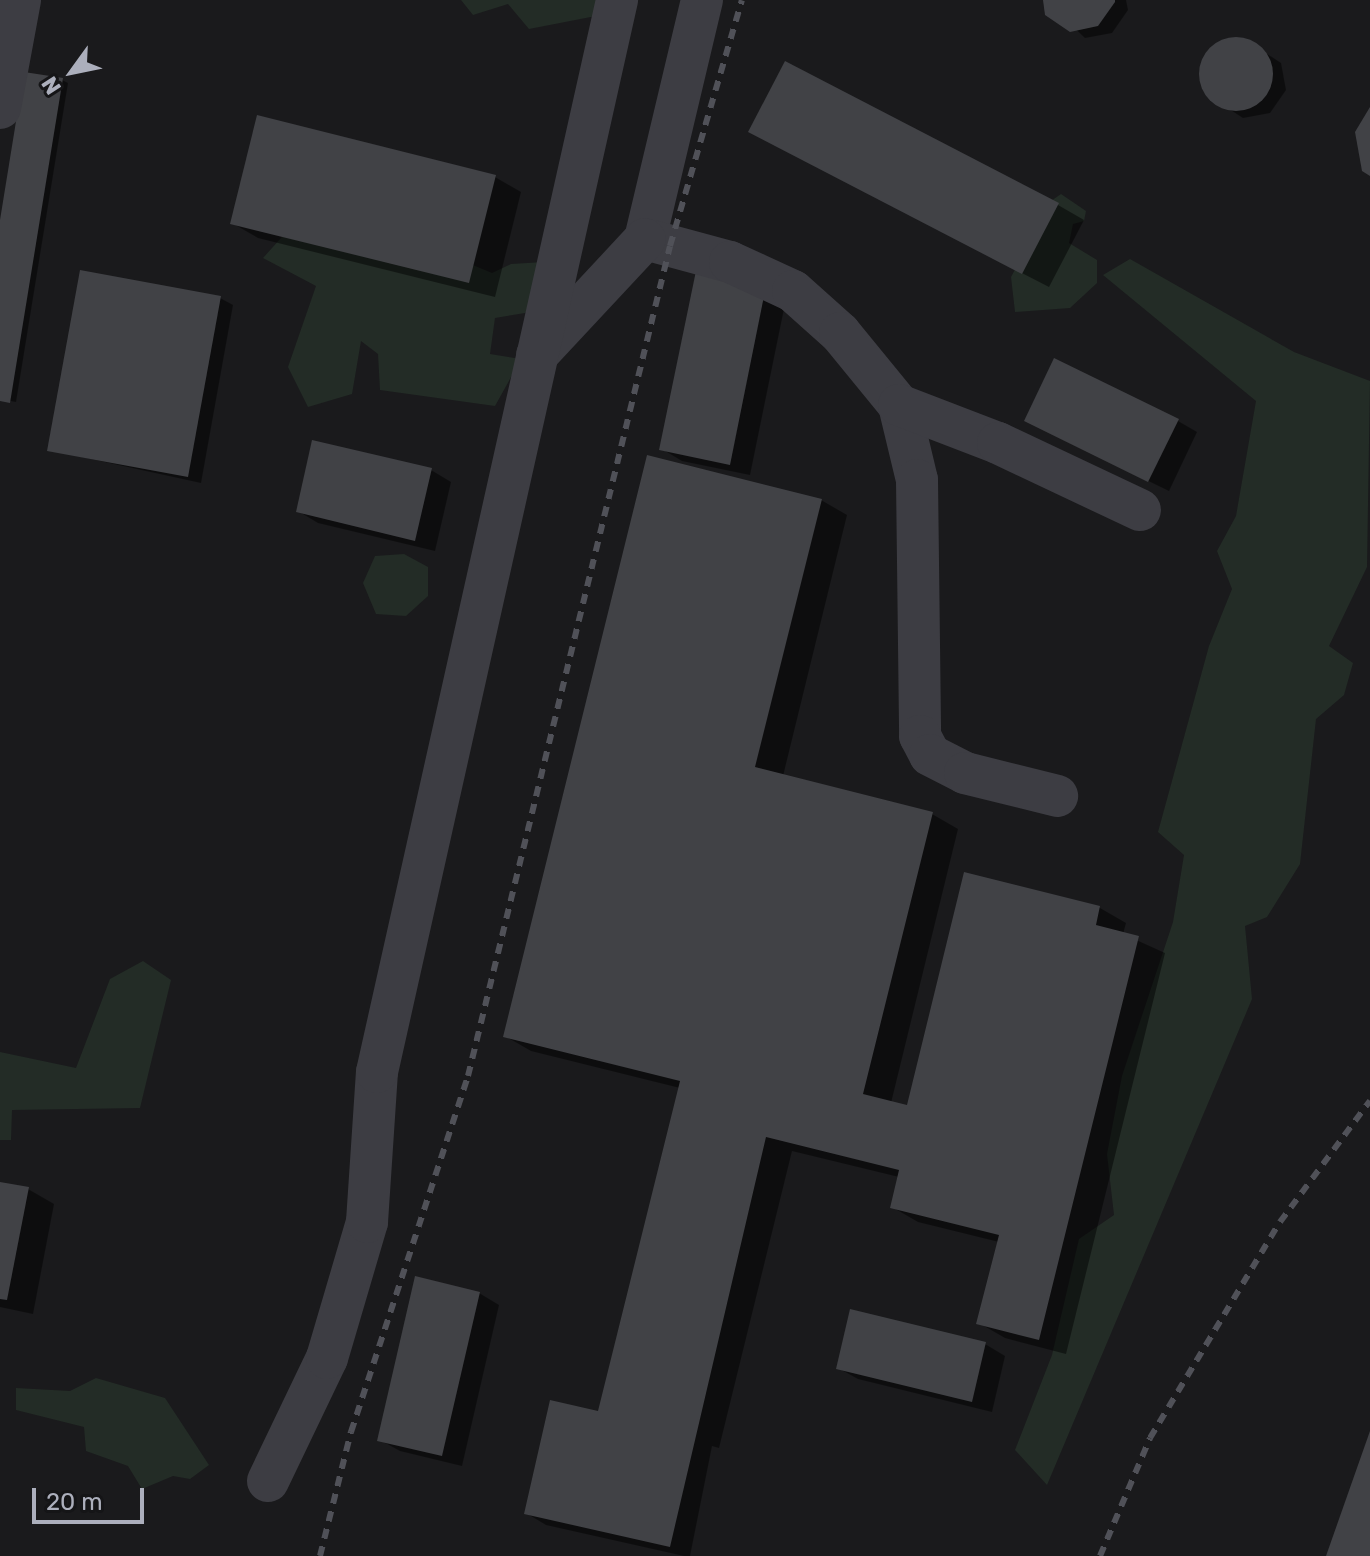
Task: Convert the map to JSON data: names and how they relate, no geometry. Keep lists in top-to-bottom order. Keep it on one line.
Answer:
{"scale_bar":"20 m","north":"bottom left"}
